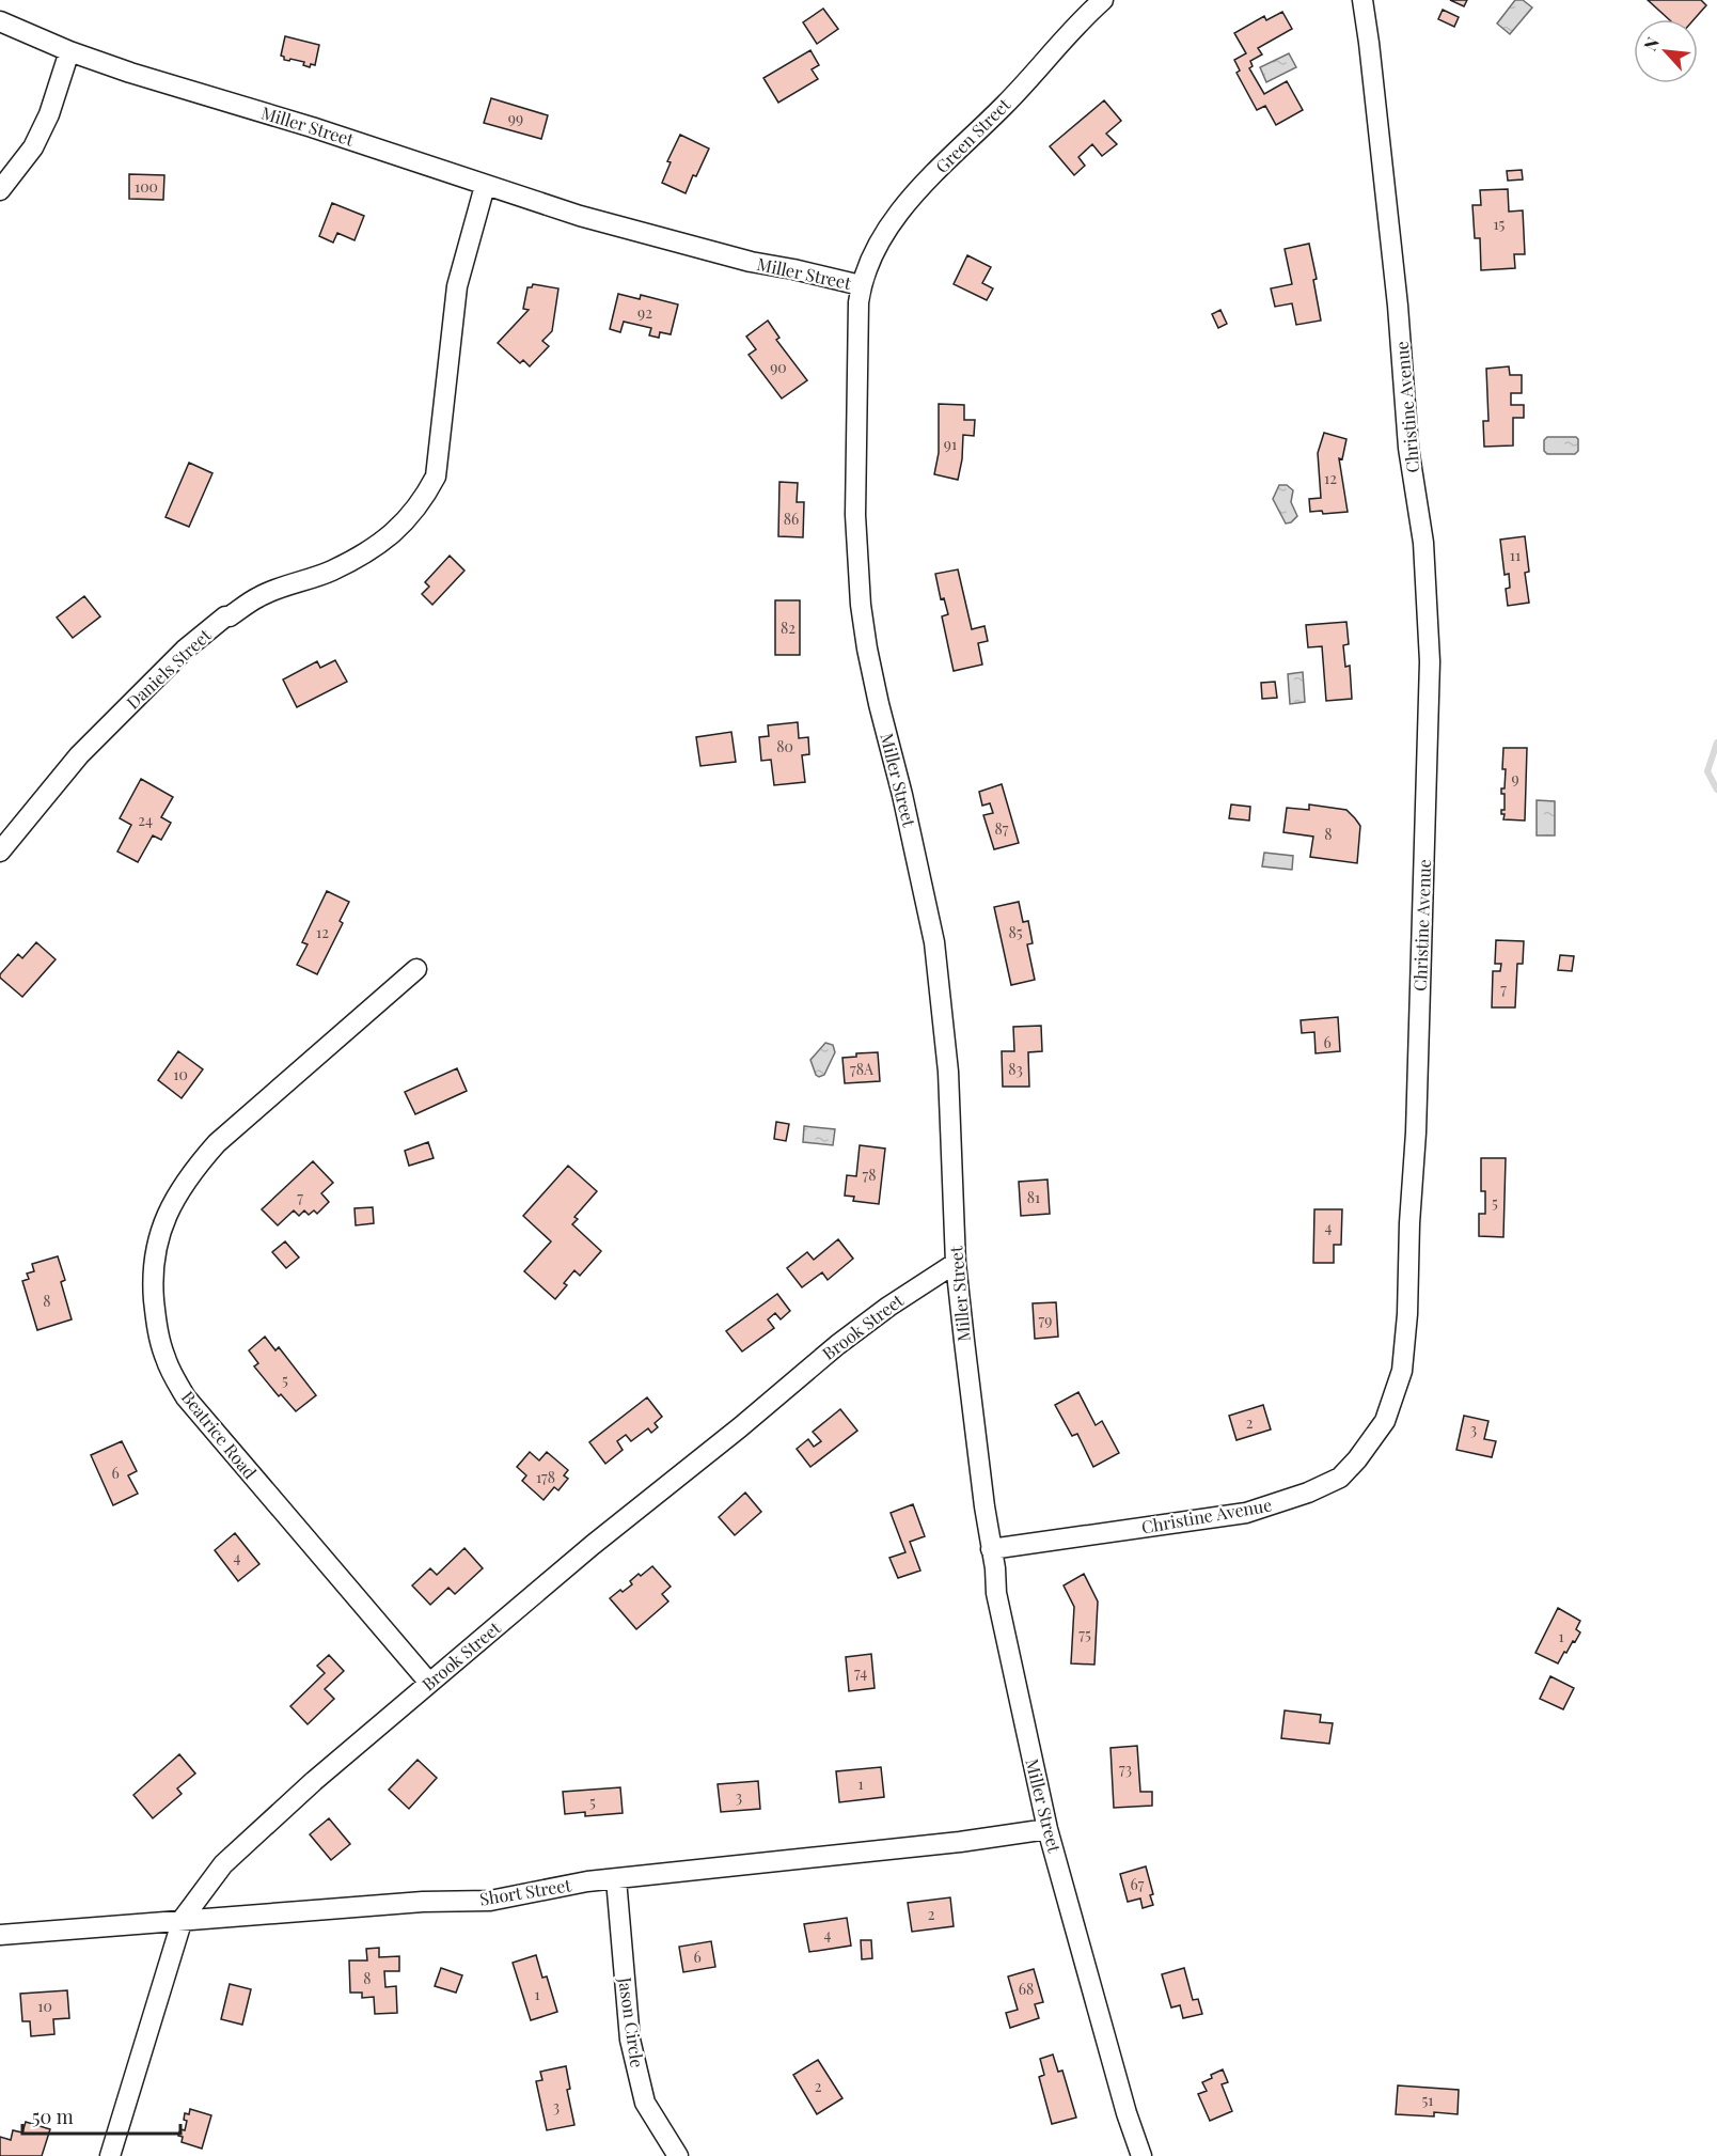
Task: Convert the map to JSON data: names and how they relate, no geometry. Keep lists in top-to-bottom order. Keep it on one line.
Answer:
{"streets":{"street":["Miller Street","Green Street","Christine Avenue","Daniels Street","Brook Street","Beatrice Road","Short Street","Jason Circle"]},"crossings":[["Miller Street","Green Street"],["Miller Street","Christine Avenue"],["Miller Street","Daniels Street"],["Miller Street","Brook Street"],["Miller Street","Short Street"],["Brook Street","Beatrice Road"],["Brook Street","Short Street"],["Short Street","Jason Circle"]],"house_numbers":["99","100","15","92","90","91","12","86","11","82","80","9","24","87","8","12","85","7","6","78A","83","10","78","7","81","5","4","8","79","5","2","3","6","178","4","75","1","74","73","1","3","5","67","2","4","6","8","68","1","10","2","51","3"],"scale_bar":"50 m","north":"top left"}
